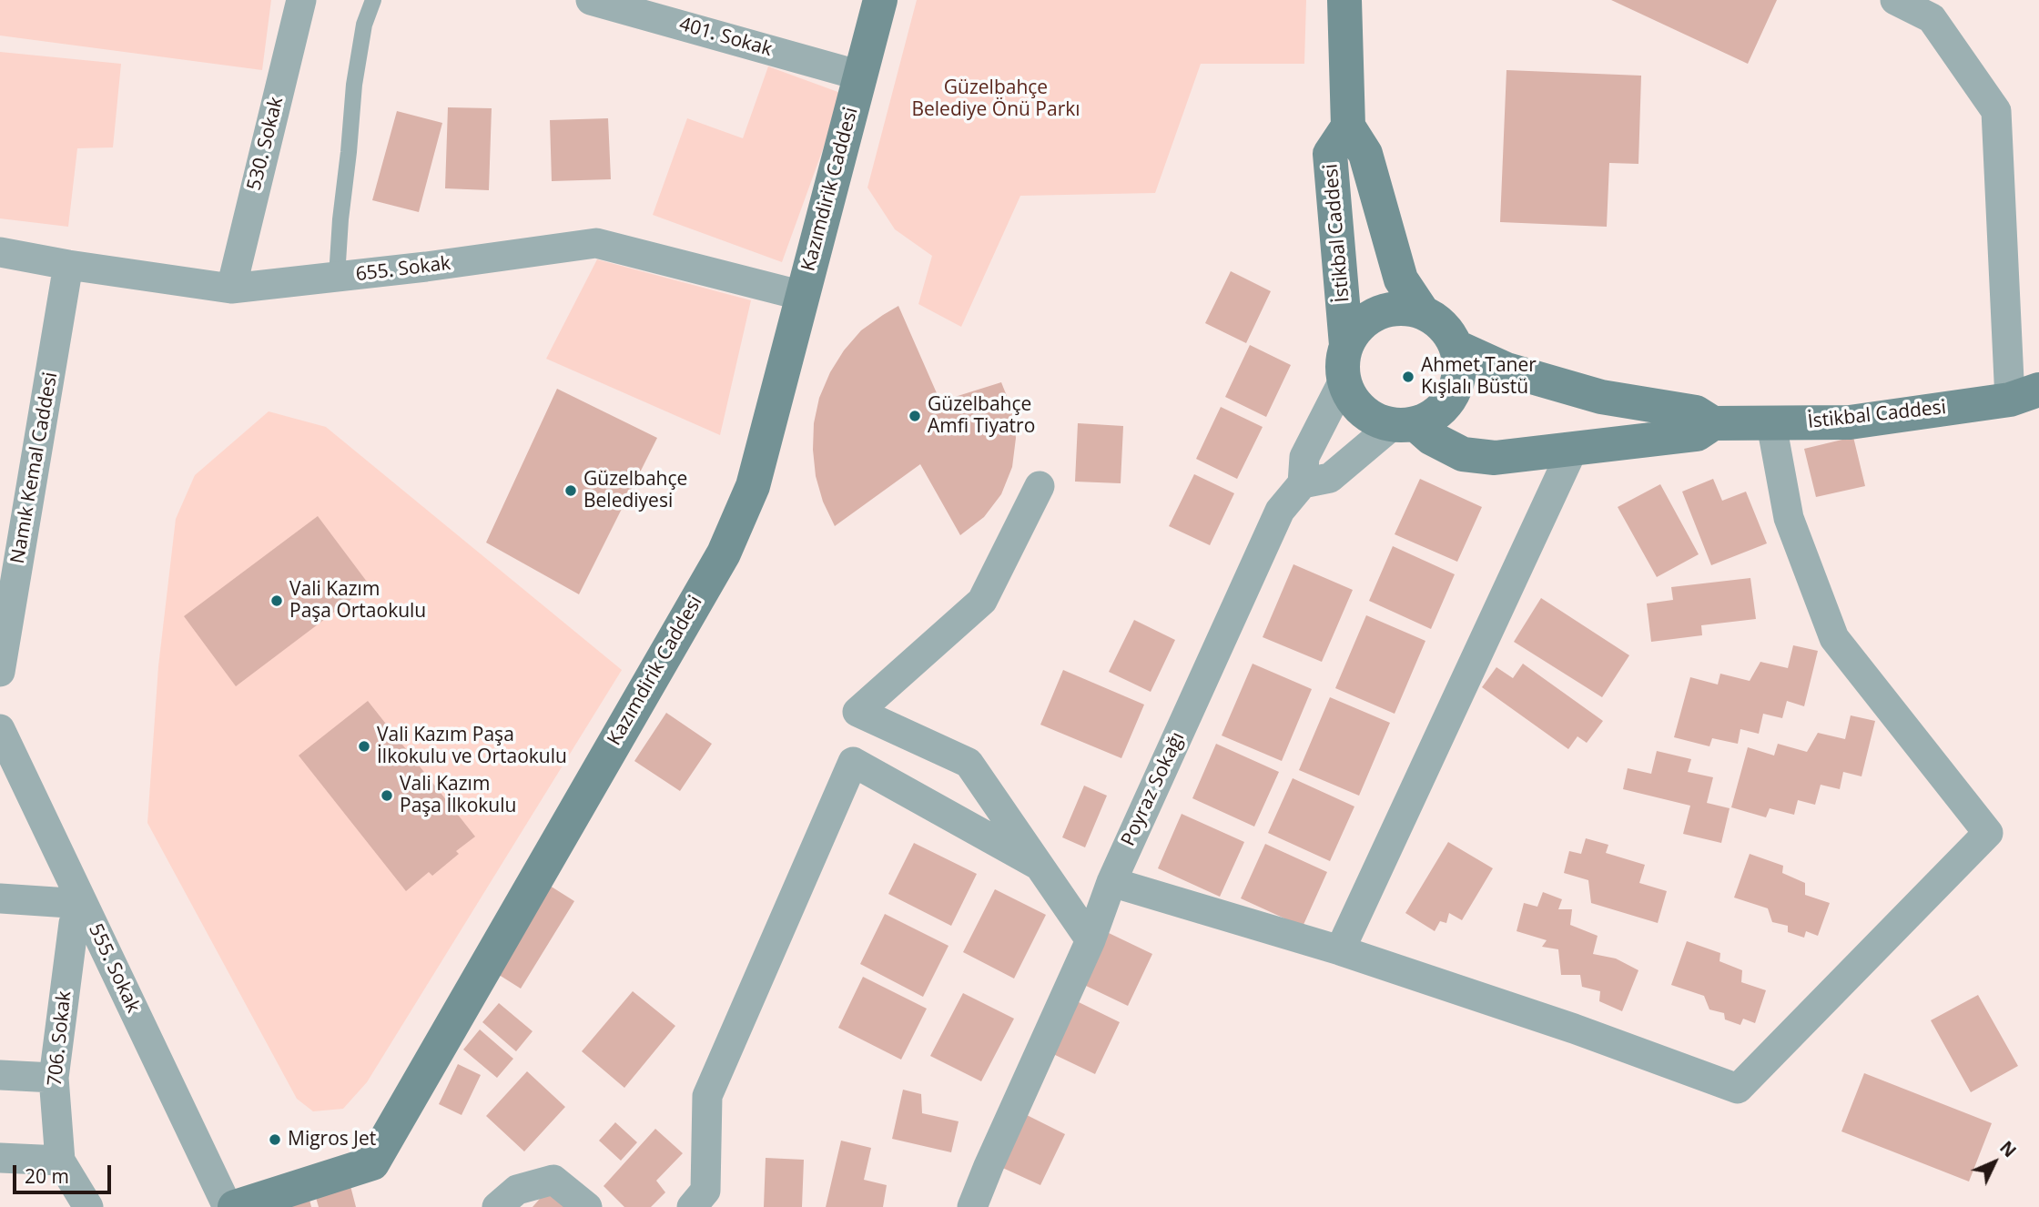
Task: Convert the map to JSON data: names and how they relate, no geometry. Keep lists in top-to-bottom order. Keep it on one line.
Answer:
{"streets":{"main road":["Kazımdirik Caddesi","İstikbal Caddesi"],"street":["401. Sokak","530. Sokak","655. Sokak","Namık Kemal Caddesi","Poyraz Sokağı","555. Sokak","706. Sokak"]},"crossings":[["401. Sokak","Kazımdirik Caddesi"],["530. Sokak","655. Sokak"],["Kazımdirik Caddesi","655. Sokak"],["655. Sokak","Namık Kemal Caddesi"],["555. Sokak","706. Sokak"]],"parks":["Güzelbahçe Belediye Önü Parkı"],"places":["Ahmet Taner Kışlalı Büstü","Güzelbahçe Amfi Tiyatro","Güzelbahçe Belediyesi","Vali Kazım Paşa Ortaokulu","Vali Kazım Paşa İlkokulu ve Ortaokulu","Vali Kazım Paşa İlkokulu","Migros Jet"],"scale_bar":"20 m","north":"top right"}
